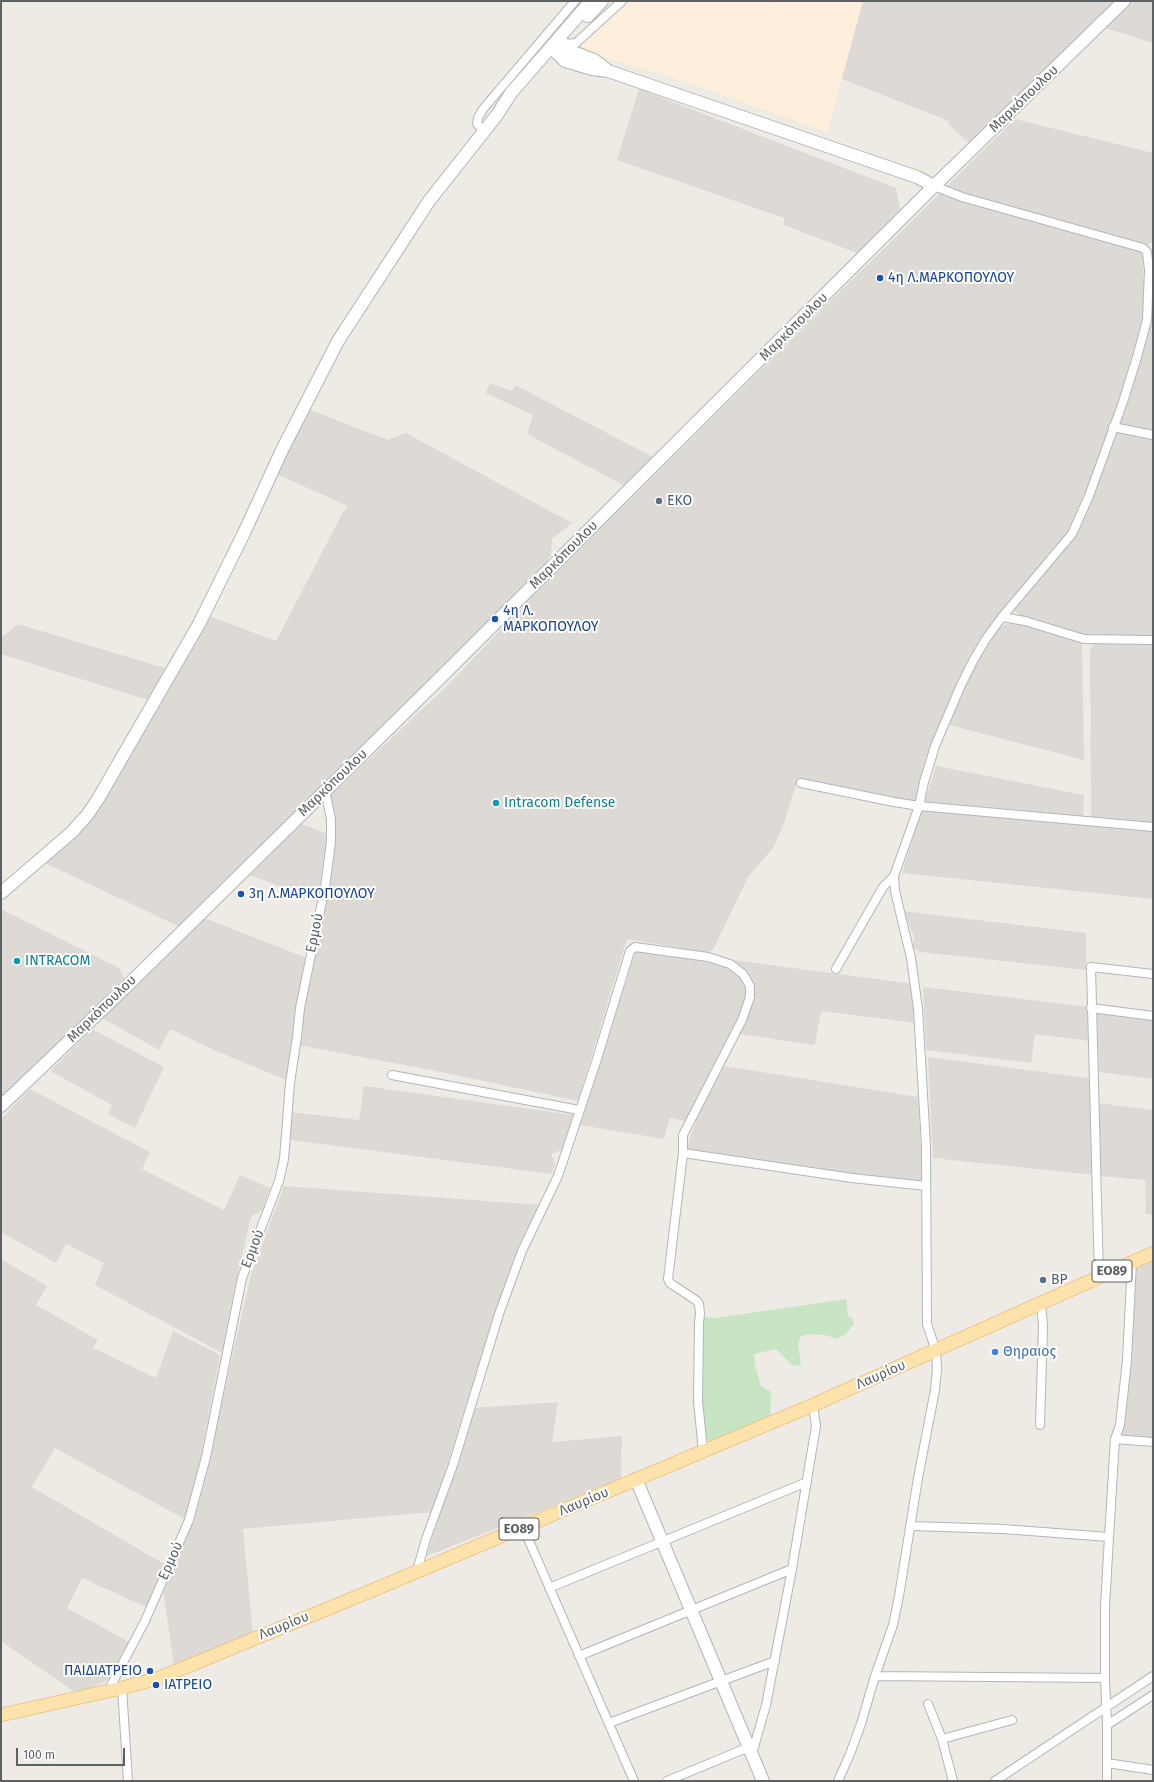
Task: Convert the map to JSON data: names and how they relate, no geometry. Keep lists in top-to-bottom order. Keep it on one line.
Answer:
{"streets":{"main road":["ΕΟ89","Λαυρίου"],"street":["Μαρκόπουλου","Ερμού"]},"crossings":[["Μαρκόπουλου","Ερμού"],["Ερμού","Λαυρίου"]],"places":["4η Λ.ΜΑΡΚΟΠΟΥΛΟΥ","EKO","4η Λ. ΜΑΡΚΟΠΟΥΛΟΥ","Intracom Defense","3η Λ.ΜΑΡΚΟΠΟΥΛΟΥ","INTRACOM","BP","Θηραιος","ΠΑΙΔΙΑΤΡΕΙΟ","ΙΑΤΡΕΙΟ"],"scale_bar":"100 m"}
